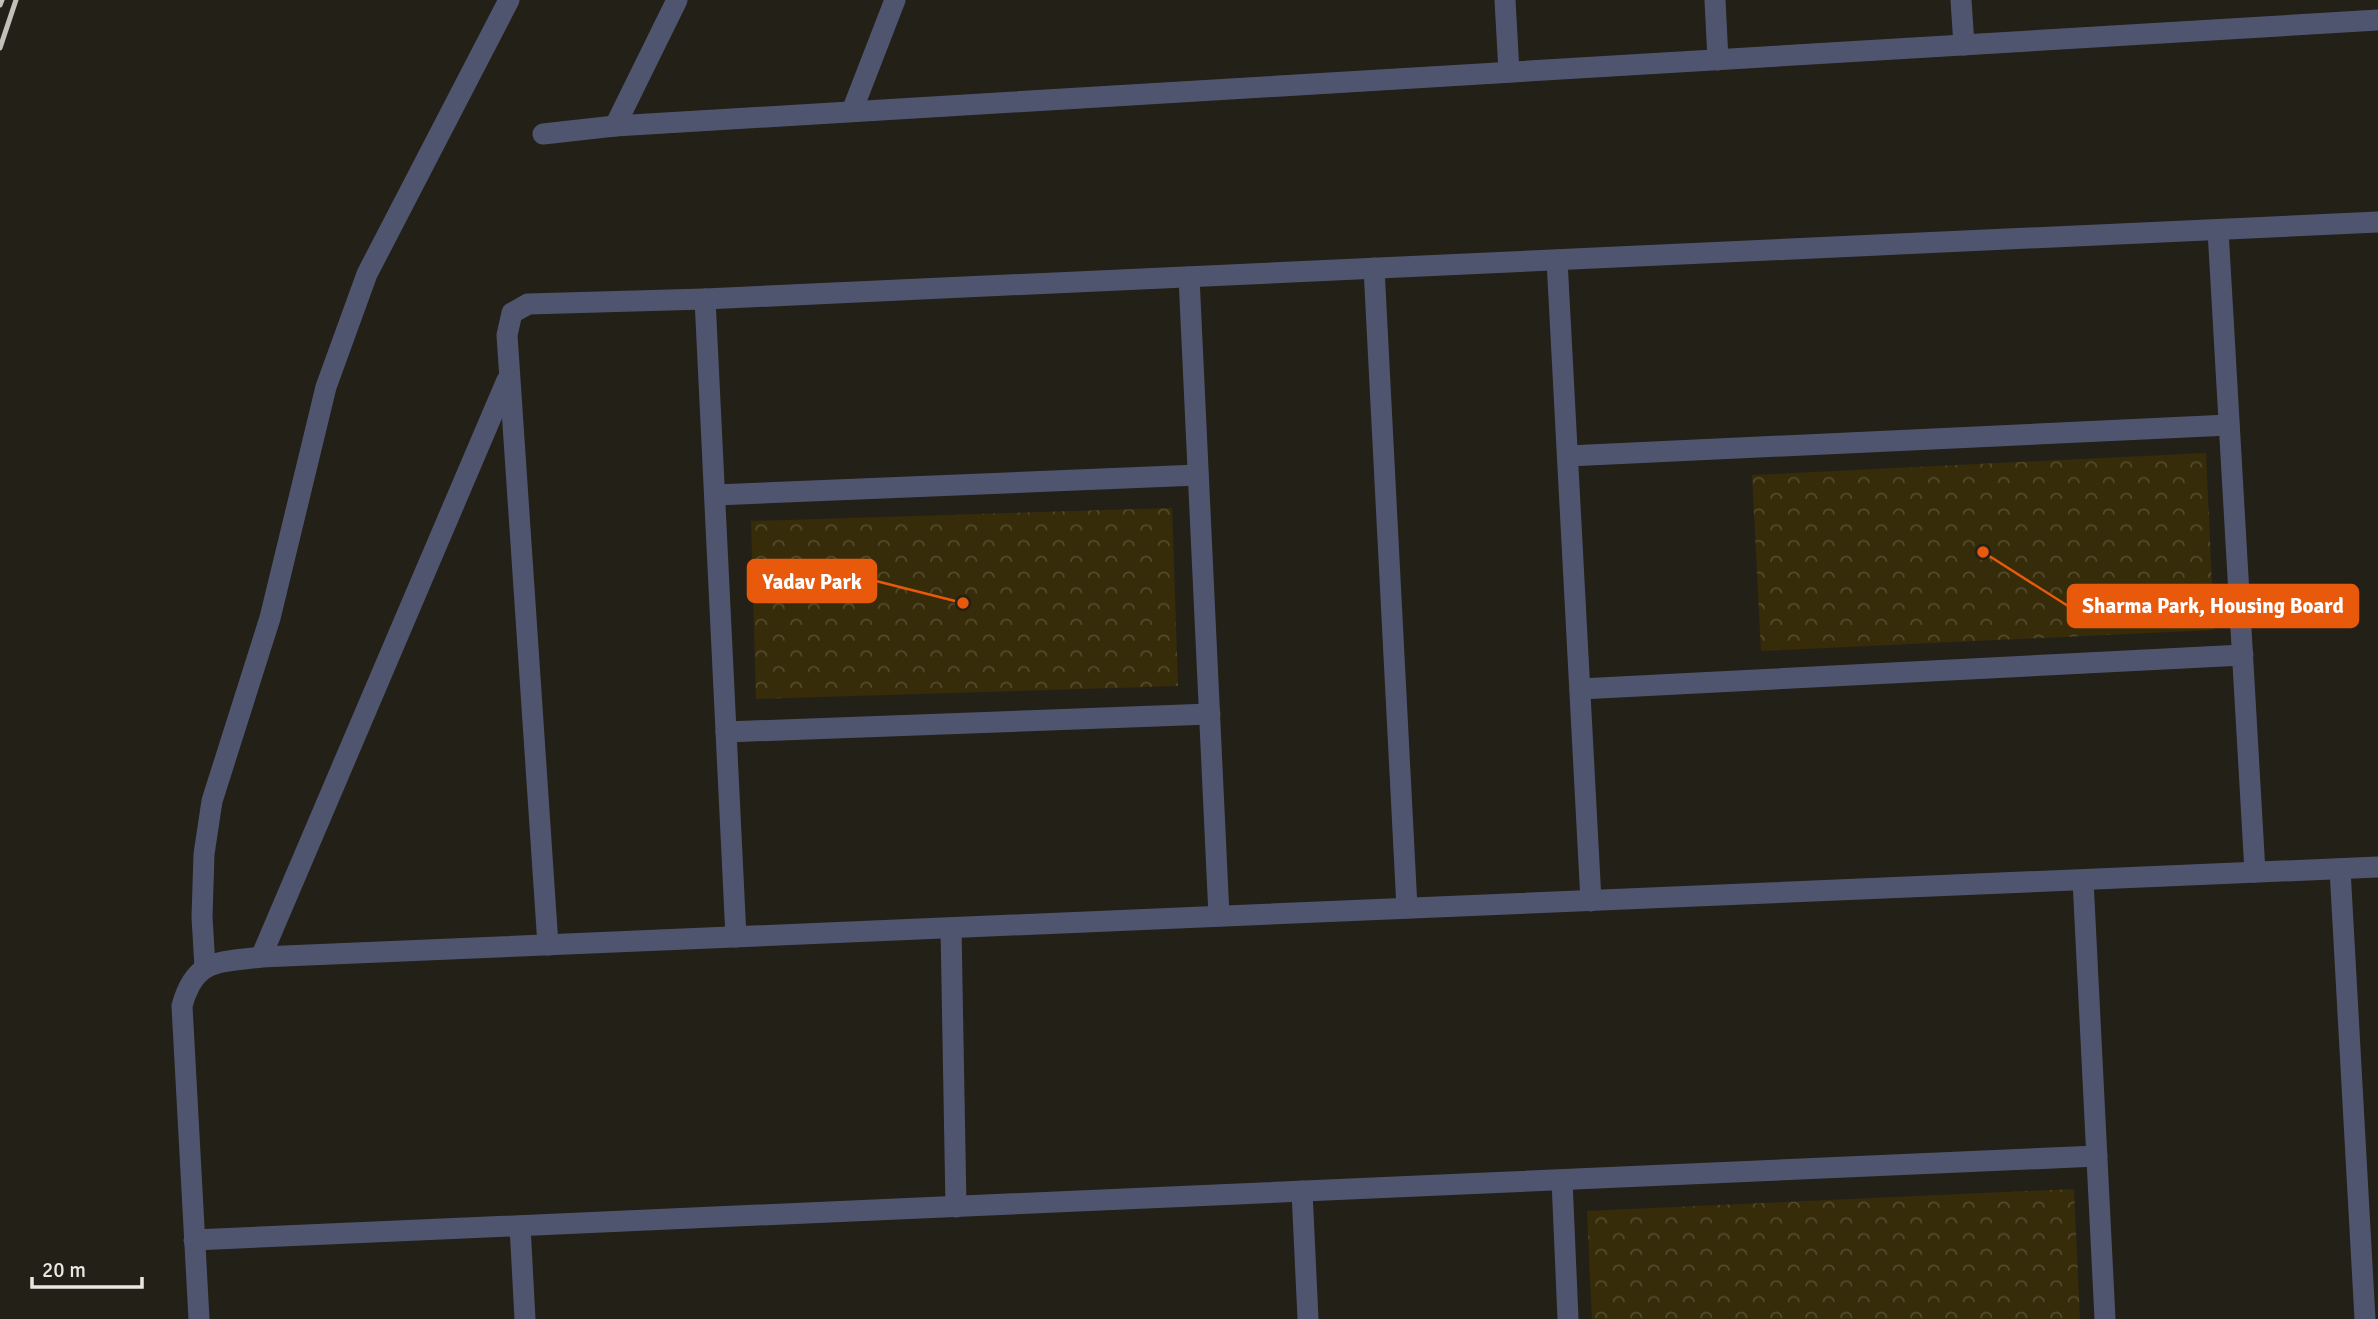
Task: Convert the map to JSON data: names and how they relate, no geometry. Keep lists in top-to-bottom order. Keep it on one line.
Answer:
{"places":["Sharma Park, Housing Board","Yadav Park"],"scale_bar":"20 m"}
